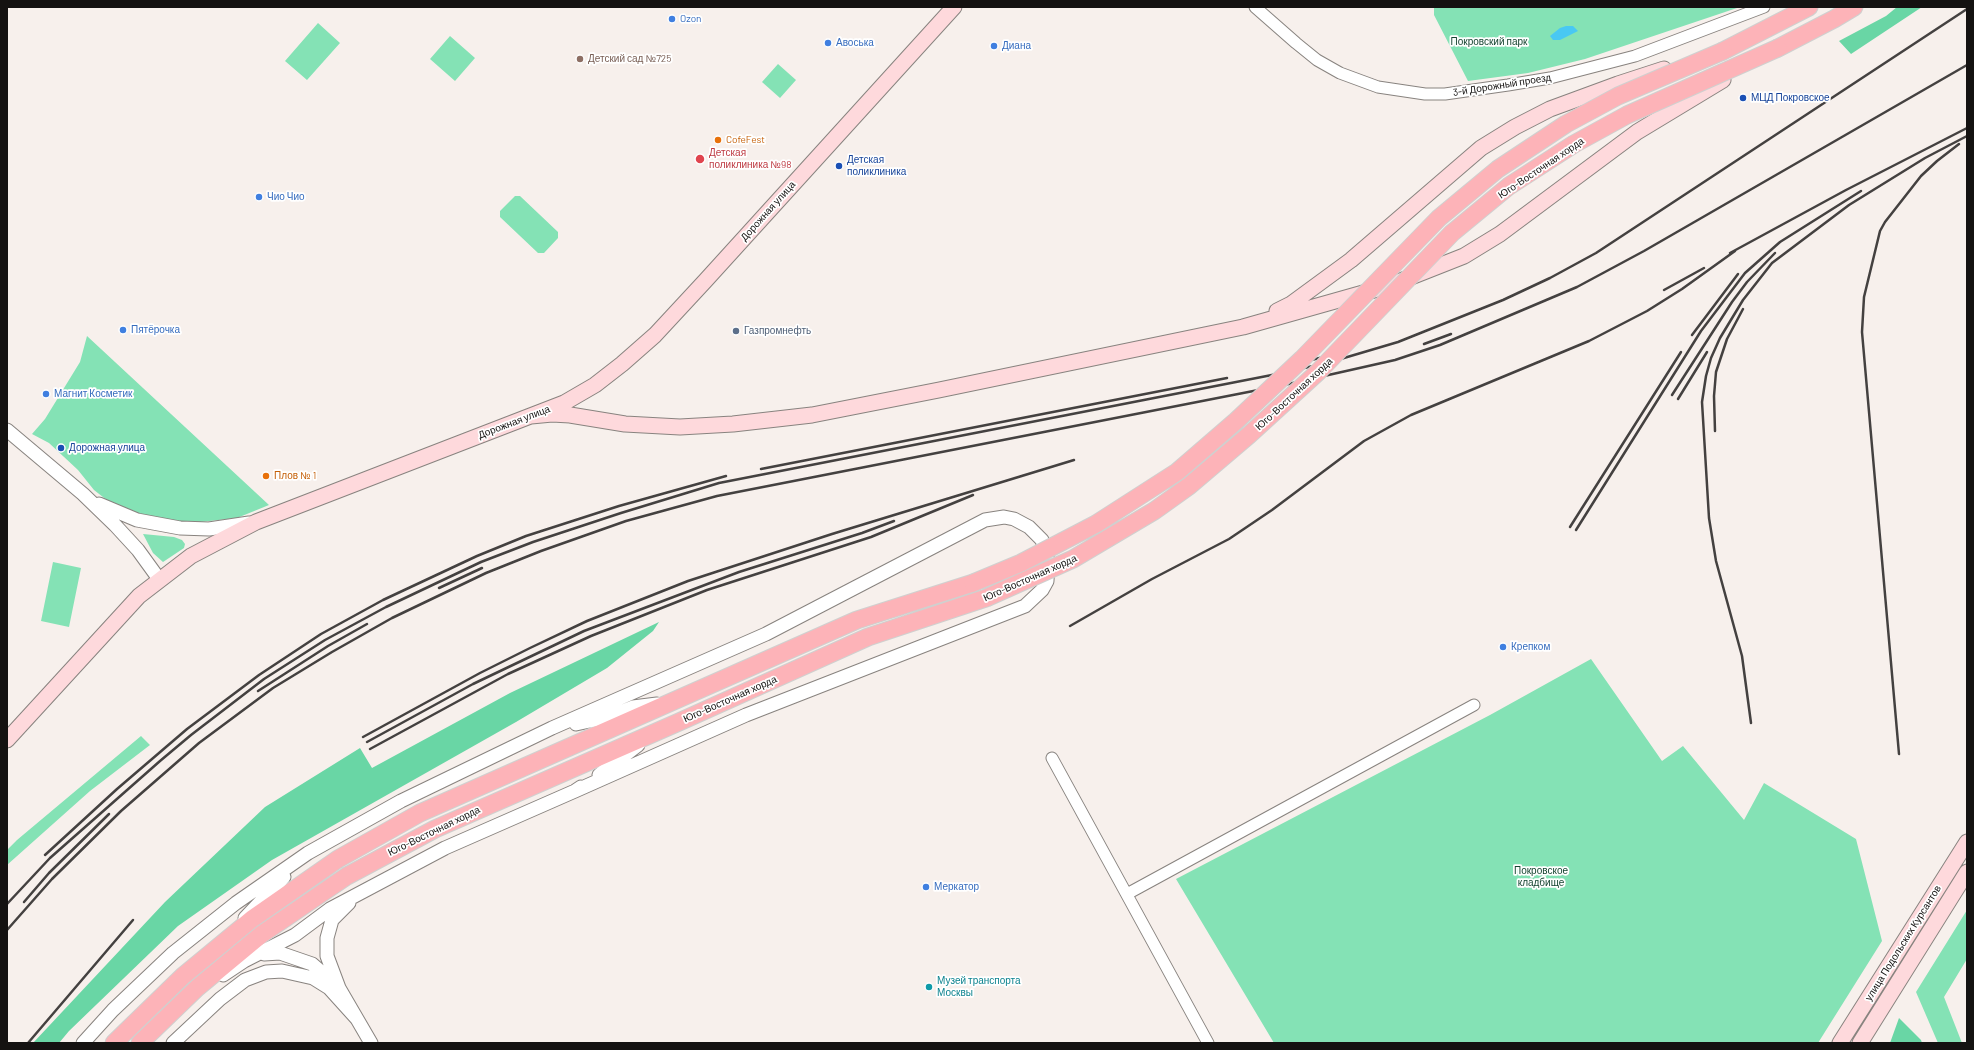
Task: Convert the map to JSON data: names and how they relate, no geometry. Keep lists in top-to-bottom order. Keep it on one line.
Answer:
{"streets":{"main road":["Юго-Восточная хорда","Дорожная улица","улица Подольских Курсантов"],"street":["3-й Дорожный проезд"]},"parks":["Покровский парк","Покровское кладбище"],"places":["Ozon","Авоська","Диана","Детский сад №725","МЦД Покровское","CofeFest","Детская поликлиника №98","Детская поликлиника","Чио Чио","Пятёрочка","Газпромнефть","Магнит Косметик","Дорожная улица","Плов № 1","Крепком","Меркатор","Музей транспорта Москвы"]}
